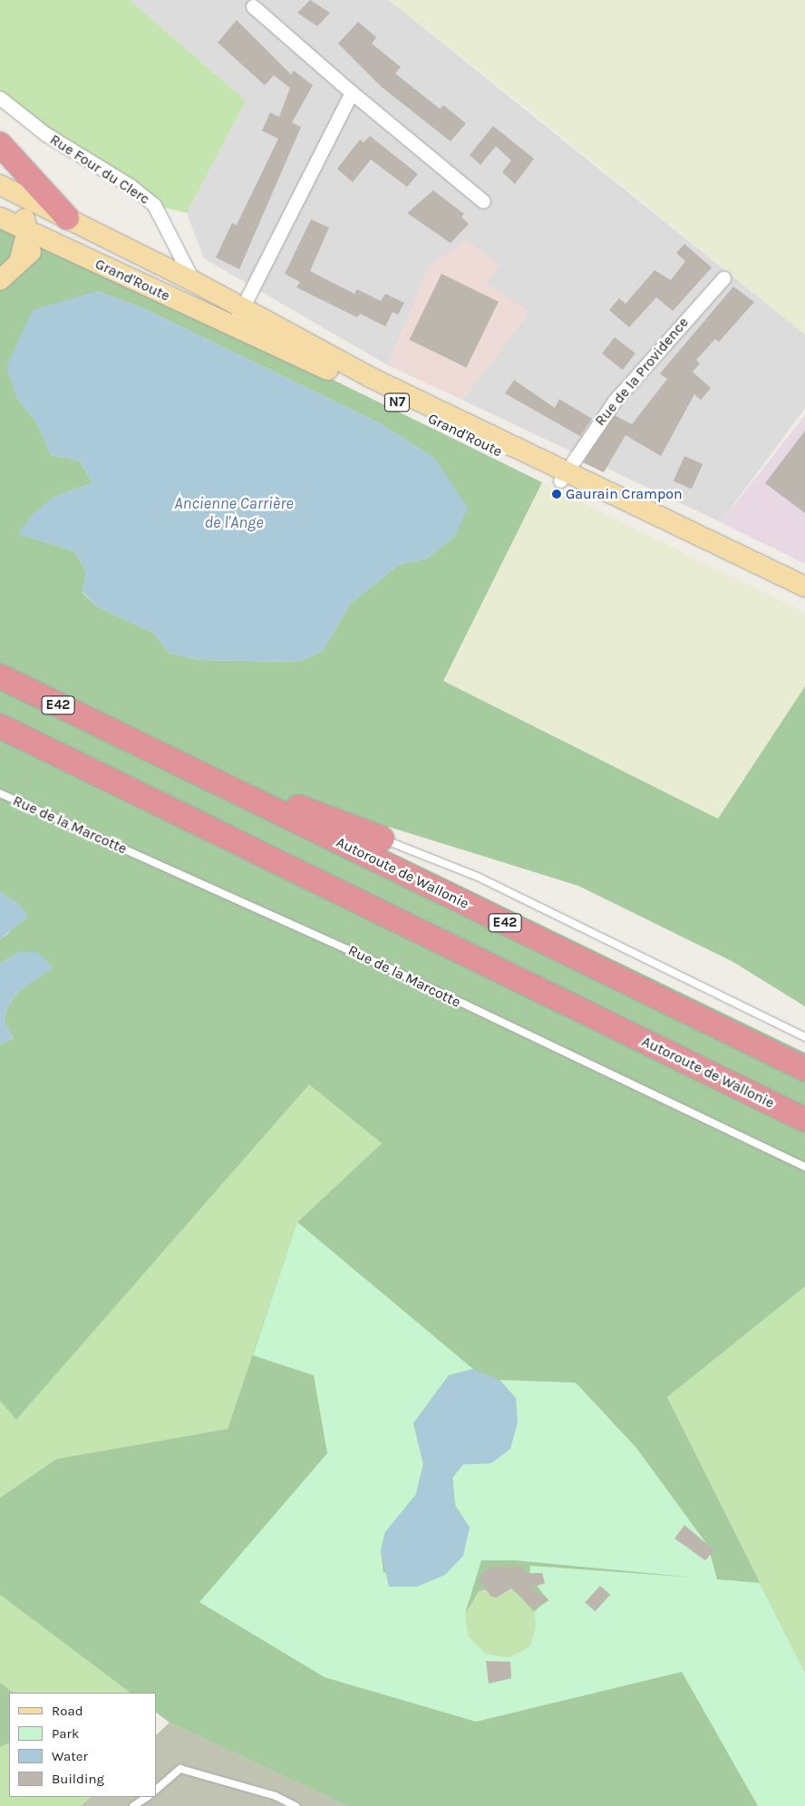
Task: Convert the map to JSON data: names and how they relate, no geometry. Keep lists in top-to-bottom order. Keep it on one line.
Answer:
{"streets":{"highway":["E42","Autoroute de Wallonie"],"main road":["Grand'Route","N7"],"street":["Rue Four du Clerc","Rue de la Providence"],"lane":["Rue de la Marcotte"]},"crossings":[["Rue Four du Clerc","Grand'Route"],["Grand'Route","Rue de la Providence"]],"water":["Ancienne Carrière de l'Ange"],"places":["Gaurain Crampon"],"legend":["Road","Park","Water","Building"]}
